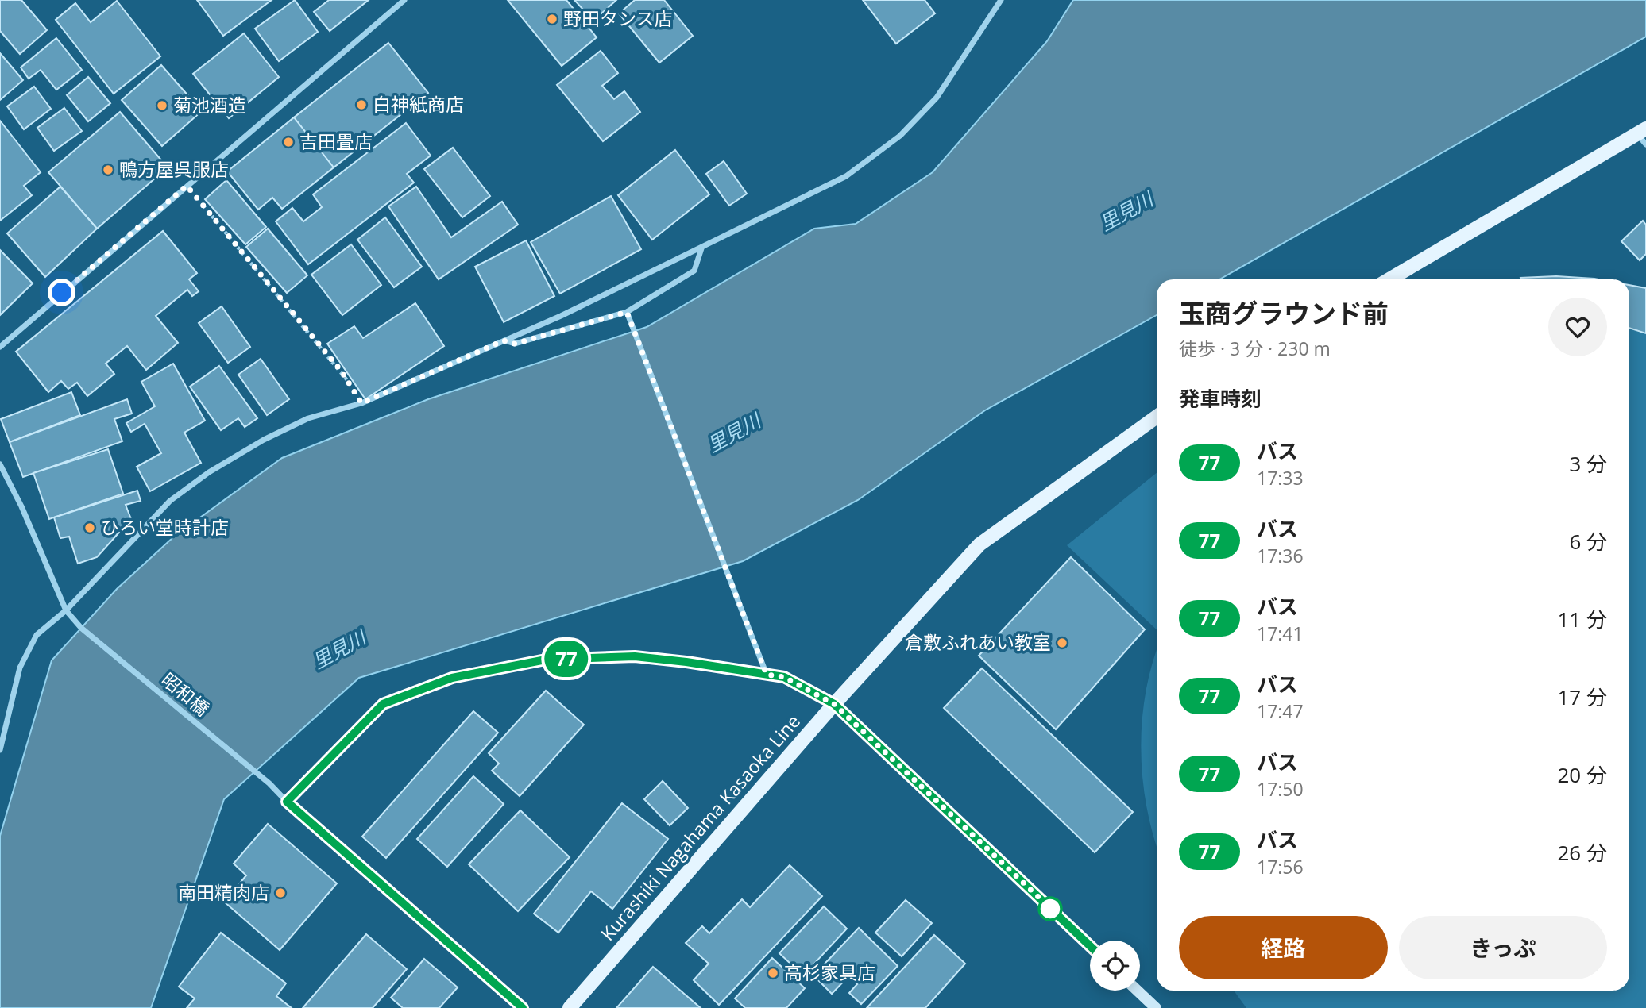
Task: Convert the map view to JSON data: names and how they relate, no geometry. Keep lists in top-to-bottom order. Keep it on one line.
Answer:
{"streets":{"main road":["Kurashiki Nagahama Kasaoka Line"],"street":["昭和橋"]},"water":["里見川"],"places":["野田タンス店","白神紙商店","菊池酒造","吉田畳店","鴨方屋呉服店","ひろい堂時計店","倉敷ふれあい教室","南田精肉店","高杉家具店"],"lines":["bus line 77"],"page":{"on_map":"77","heading":[["玉商グラウンド前","徒歩 · 3 分 · 230 m"],"発車時刻"],"list":[{"mark":"77","name":"バス","note":"17:33","value":"3 分"},{"mark":"77","name":"バス","note":"17:36","value":"6 分"},{"mark":"77","name":"バス","note":"17:41","value":"11 分"},{"mark":"77","name":"バス","note":"17:47","value":"17 分"},{"mark":"77","name":"バス","note":"17:50","value":"20 分"},{"mark":"77","name":"バス","note":"17:56","value":"26 分"}],"buttons":["経路","きっぷ"]}}
